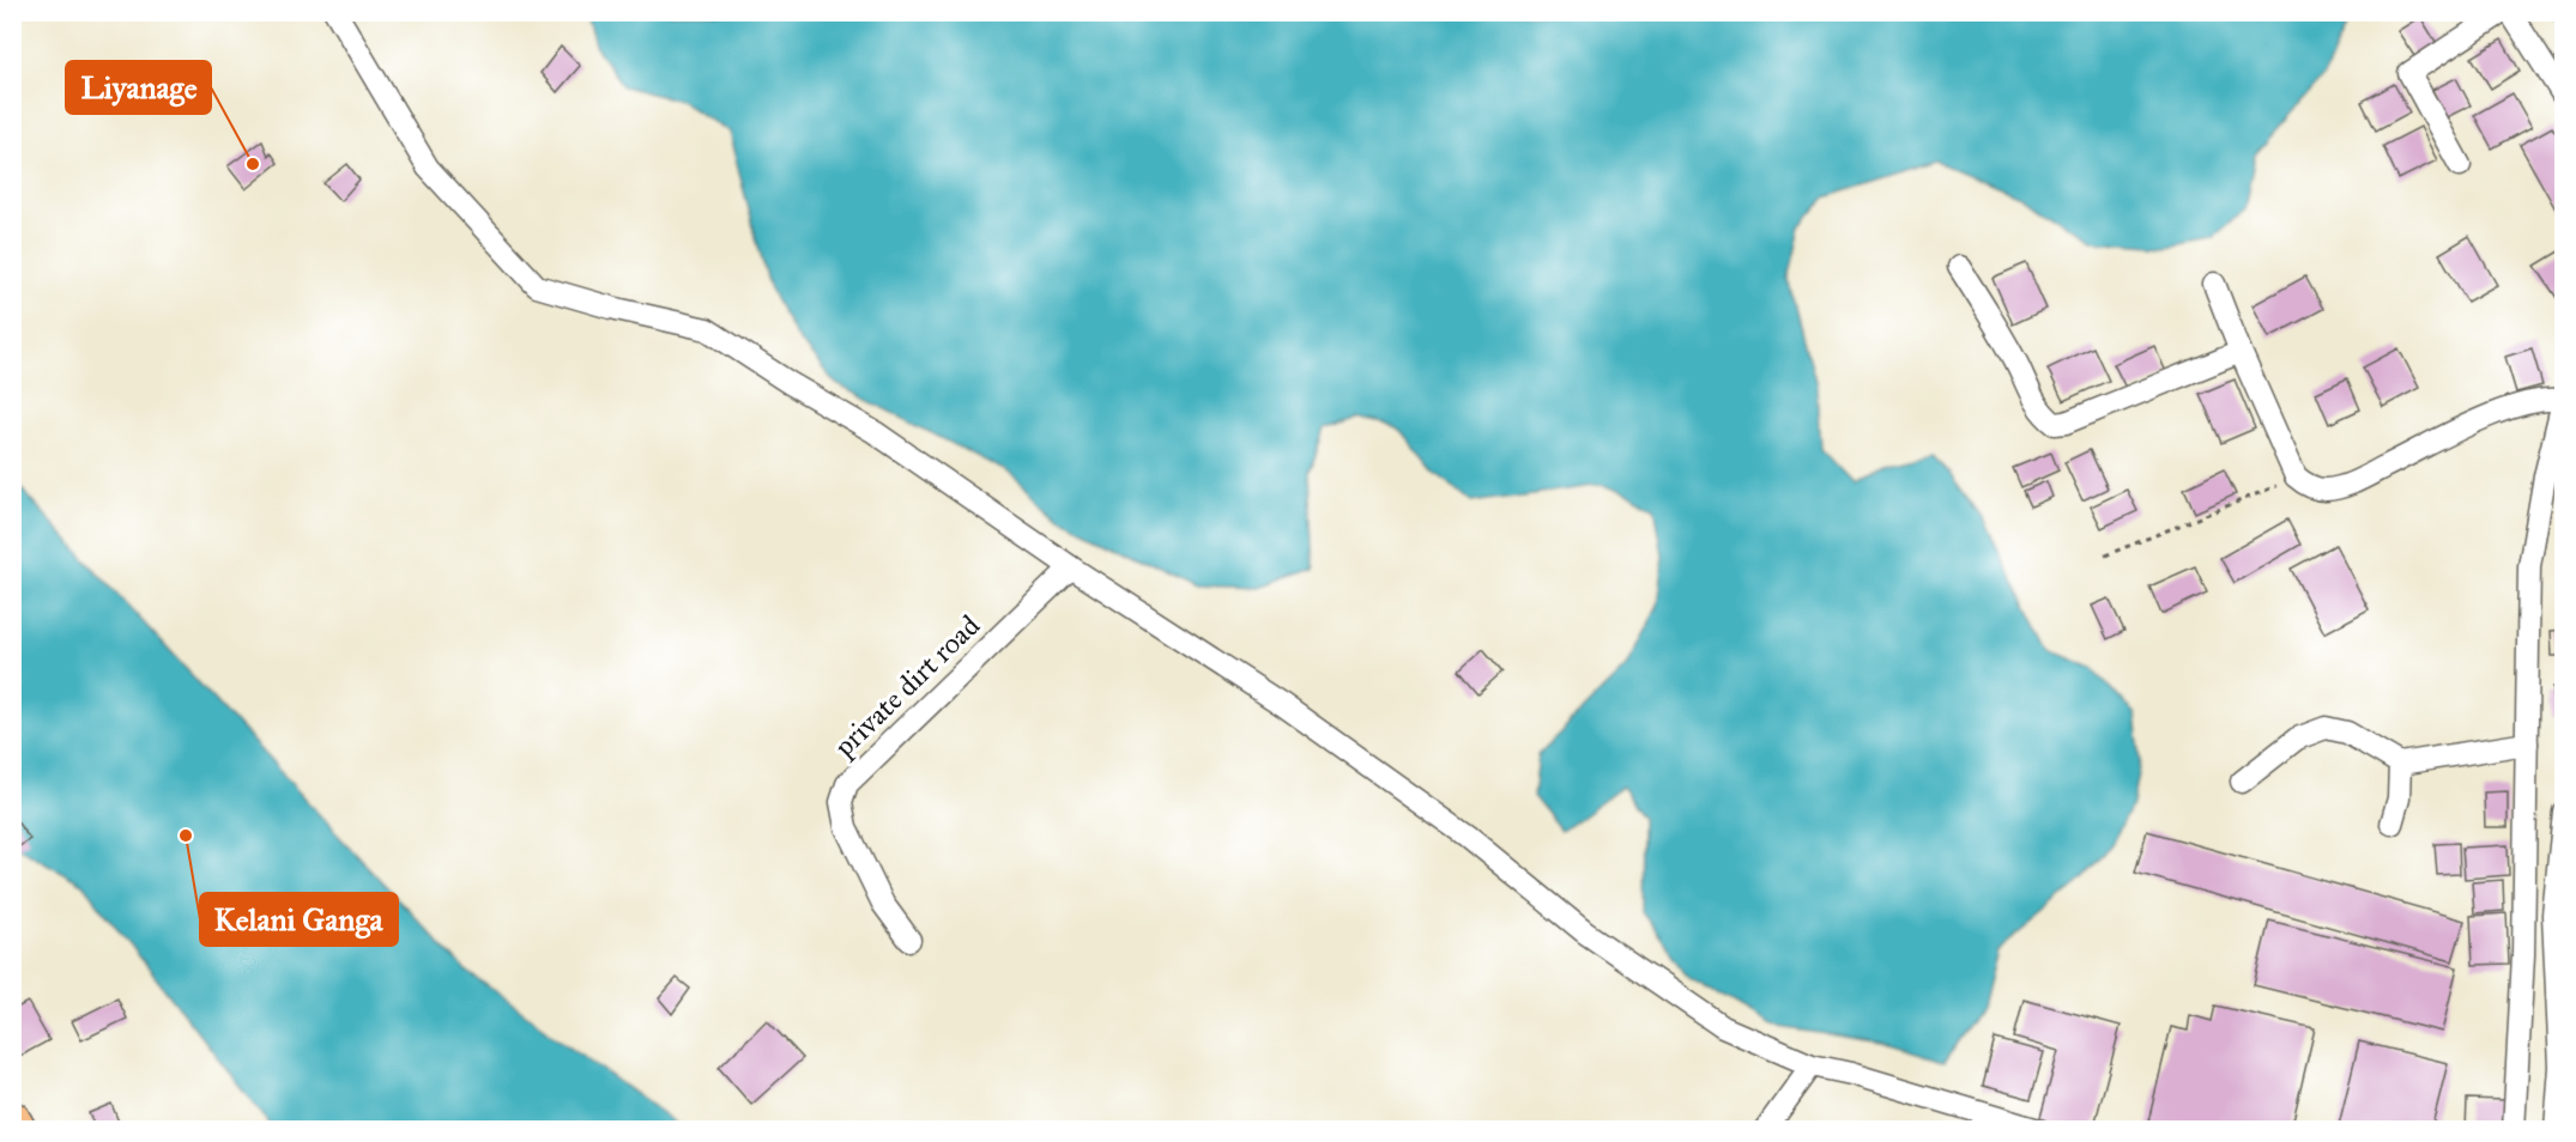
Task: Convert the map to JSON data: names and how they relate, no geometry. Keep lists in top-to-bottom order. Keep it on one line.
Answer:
{"streets":{"street":["private dirt road"]},"places":["Liyanage","Kelani Ganga"]}
